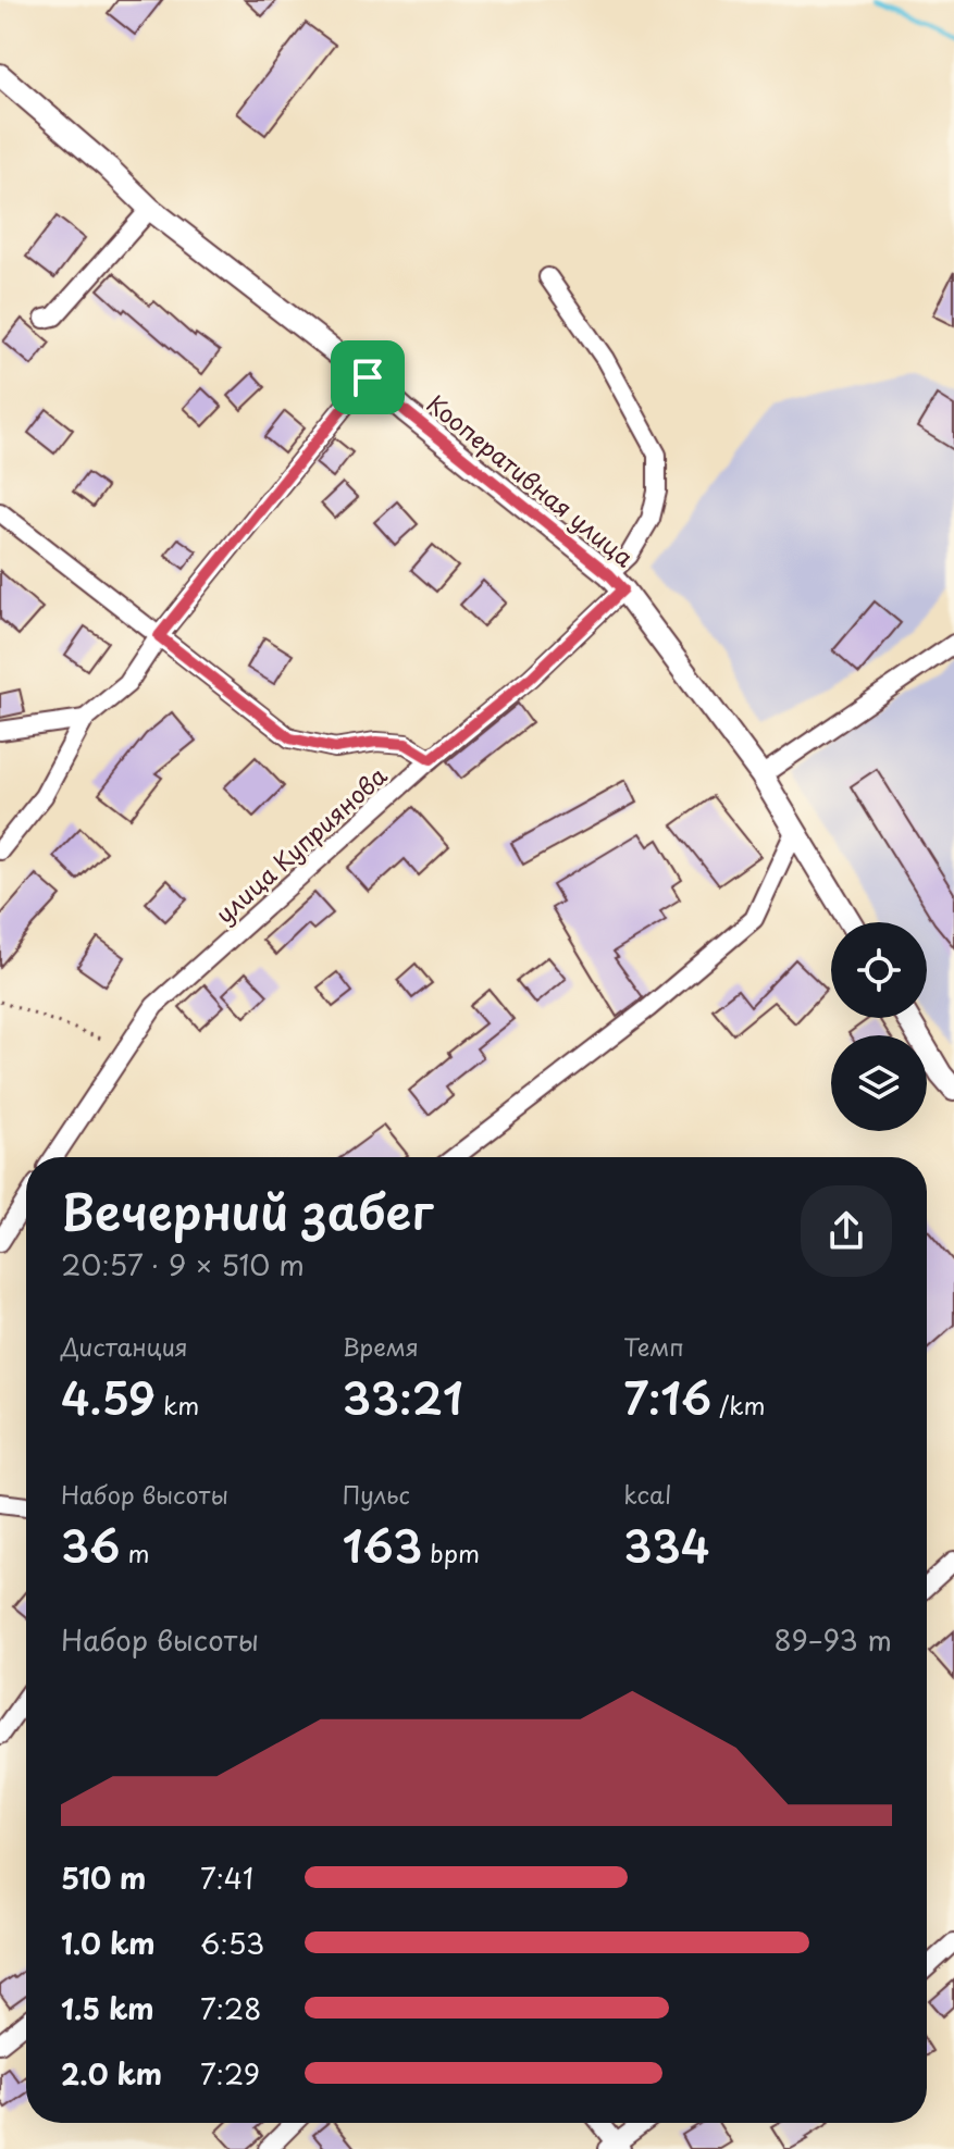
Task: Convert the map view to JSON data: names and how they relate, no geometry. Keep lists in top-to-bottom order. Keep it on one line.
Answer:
{"streets":{"main road":["Кооперативная улица"],"street":["улица Куприянова"]},"crossings":[["Кооперативная улица","улица Куприянова"]],"page":{"heading":["Вечерний забег","20:57 · 9 × 510 m"],"stats":[["Дистанция","4.59 km"],["Время","33:21"],["Темп","7:16 /km"],["Набор высоты","36 m"],["Пульс","163 bpm"],["kcal","334"]],"chart":["Набор высоты","89–93 m"],"list":[{"name":"510 m","note":"7:41"},{"name":"1.0 km","note":"6:53"},{"name":"1.5 km","note":"7:28"},{"name":"2.0 km","note":"7:29"}]}}
